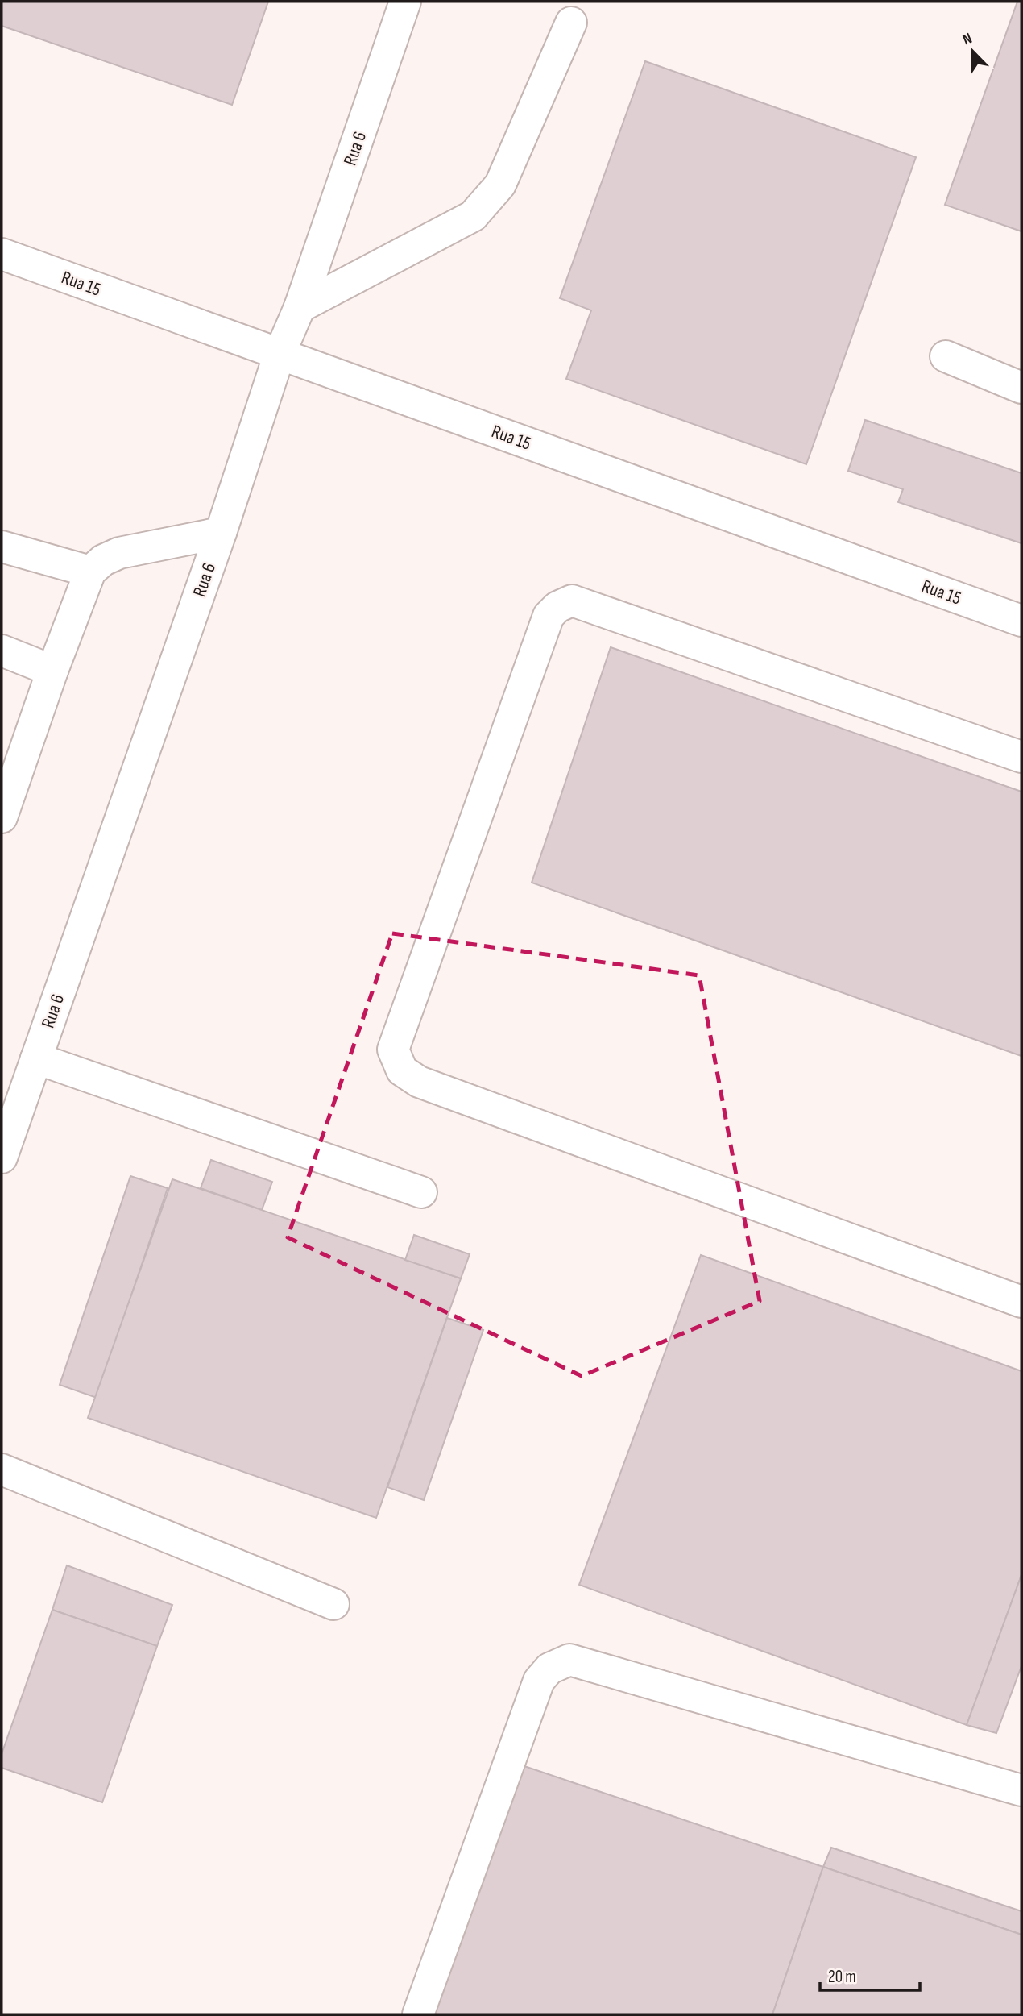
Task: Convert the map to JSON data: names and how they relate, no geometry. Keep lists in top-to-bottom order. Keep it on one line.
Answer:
{"streets":{"street":["Rua 6","Rua 15"]},"crossings":[["Rua 6","Rua 15"]],"scale_bar":"20 m","north":"top left"}
